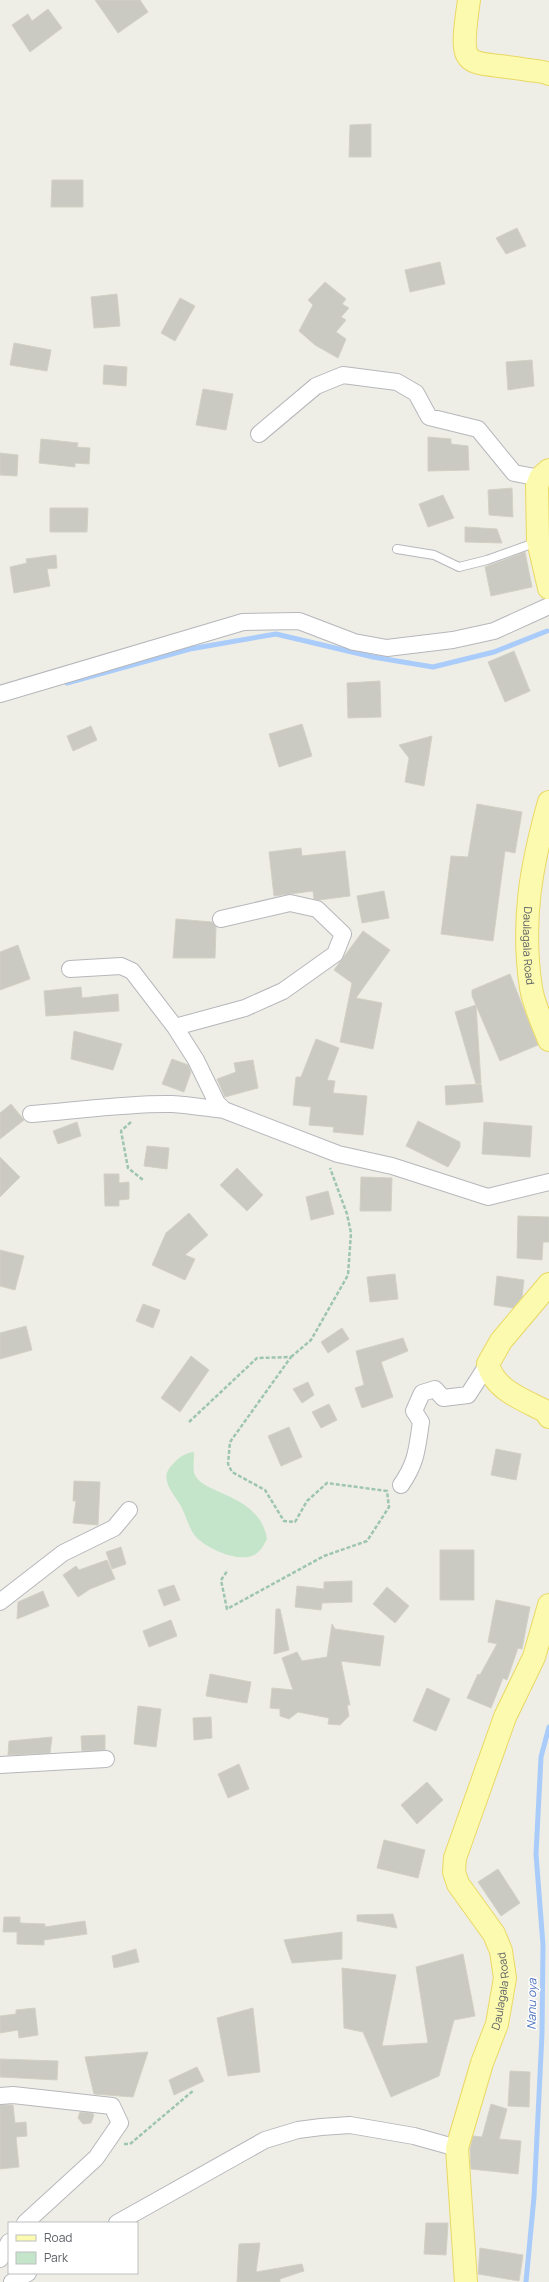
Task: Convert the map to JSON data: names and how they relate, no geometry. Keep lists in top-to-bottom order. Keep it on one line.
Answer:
{"streets":{"main road":["Daulagala Road"]},"water":["Nanu oya"],"legend":["Road","Park"]}
